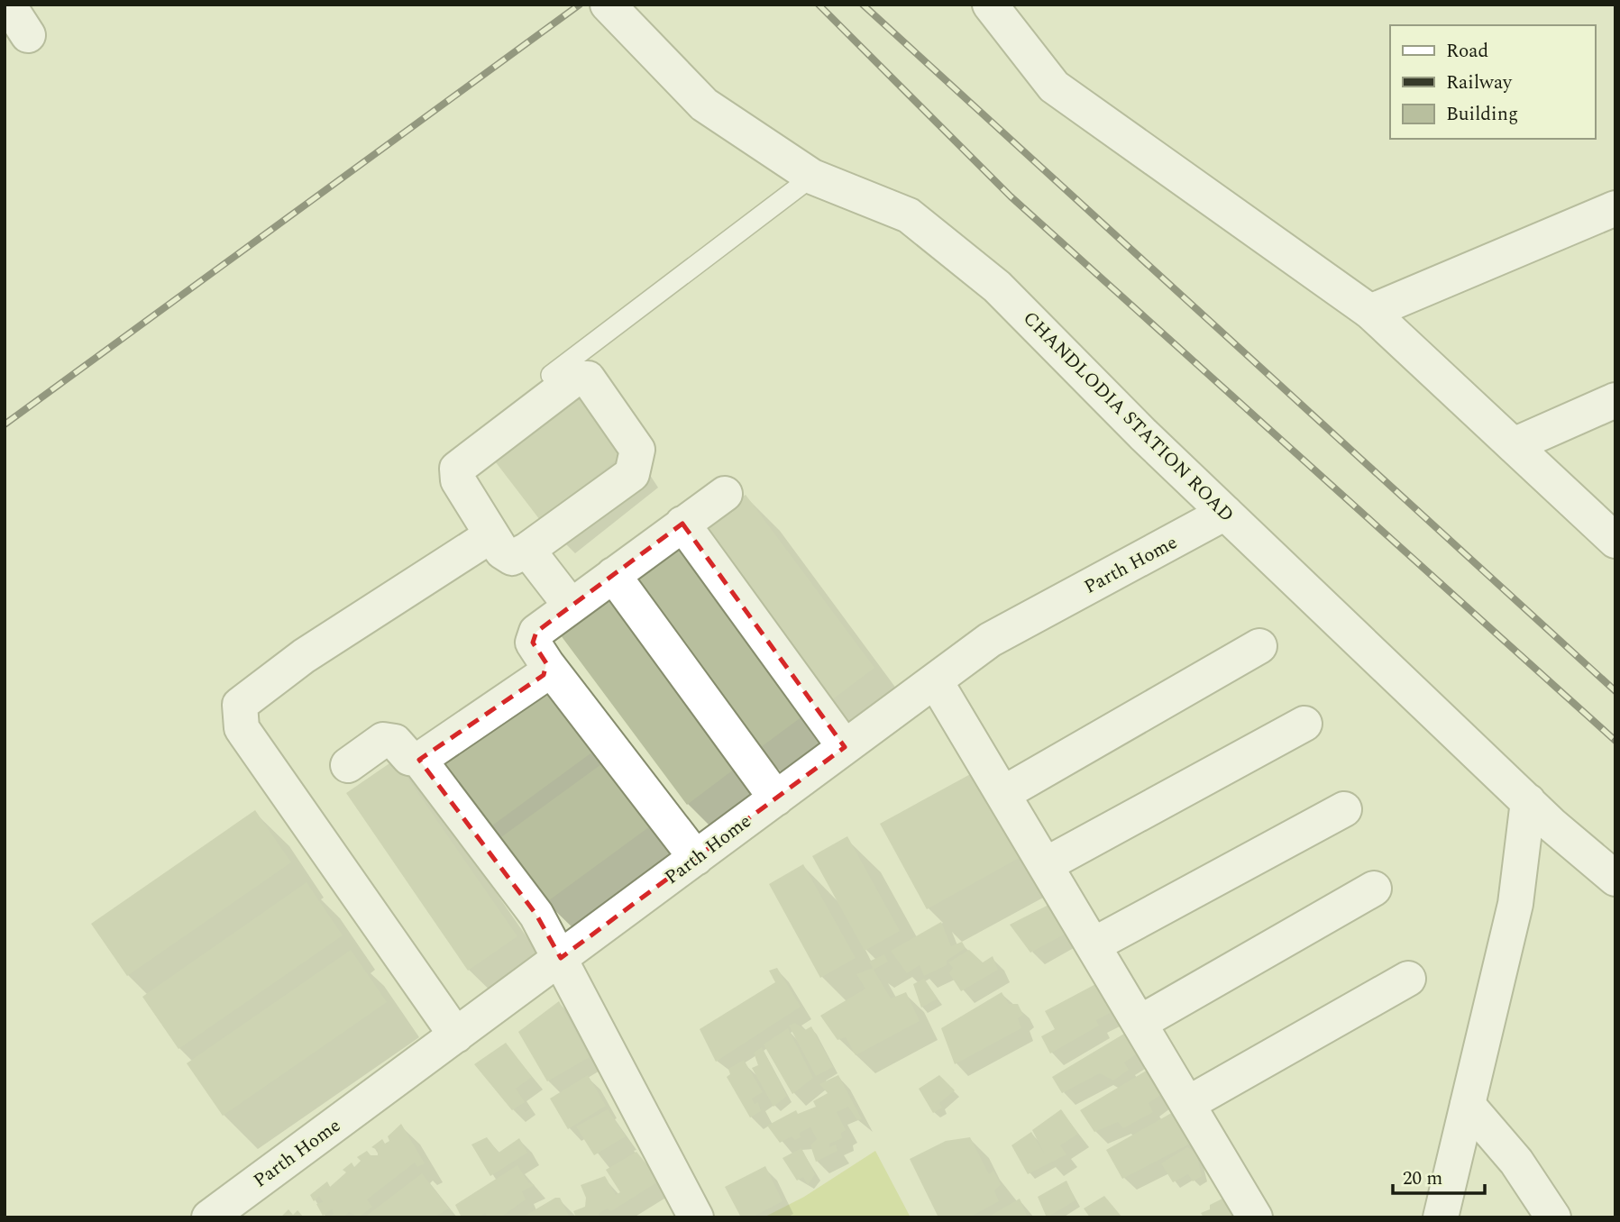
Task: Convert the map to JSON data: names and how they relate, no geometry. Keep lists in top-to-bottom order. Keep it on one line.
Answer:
{"streets":{"street":["CHANDLODIA STATION ROAD","Parth Home"]},"crossings":[["CHANDLODIA STATION ROAD","Parth Home"]],"legend":["Road","Railway","Building"],"scale_bar":"20 m"}
